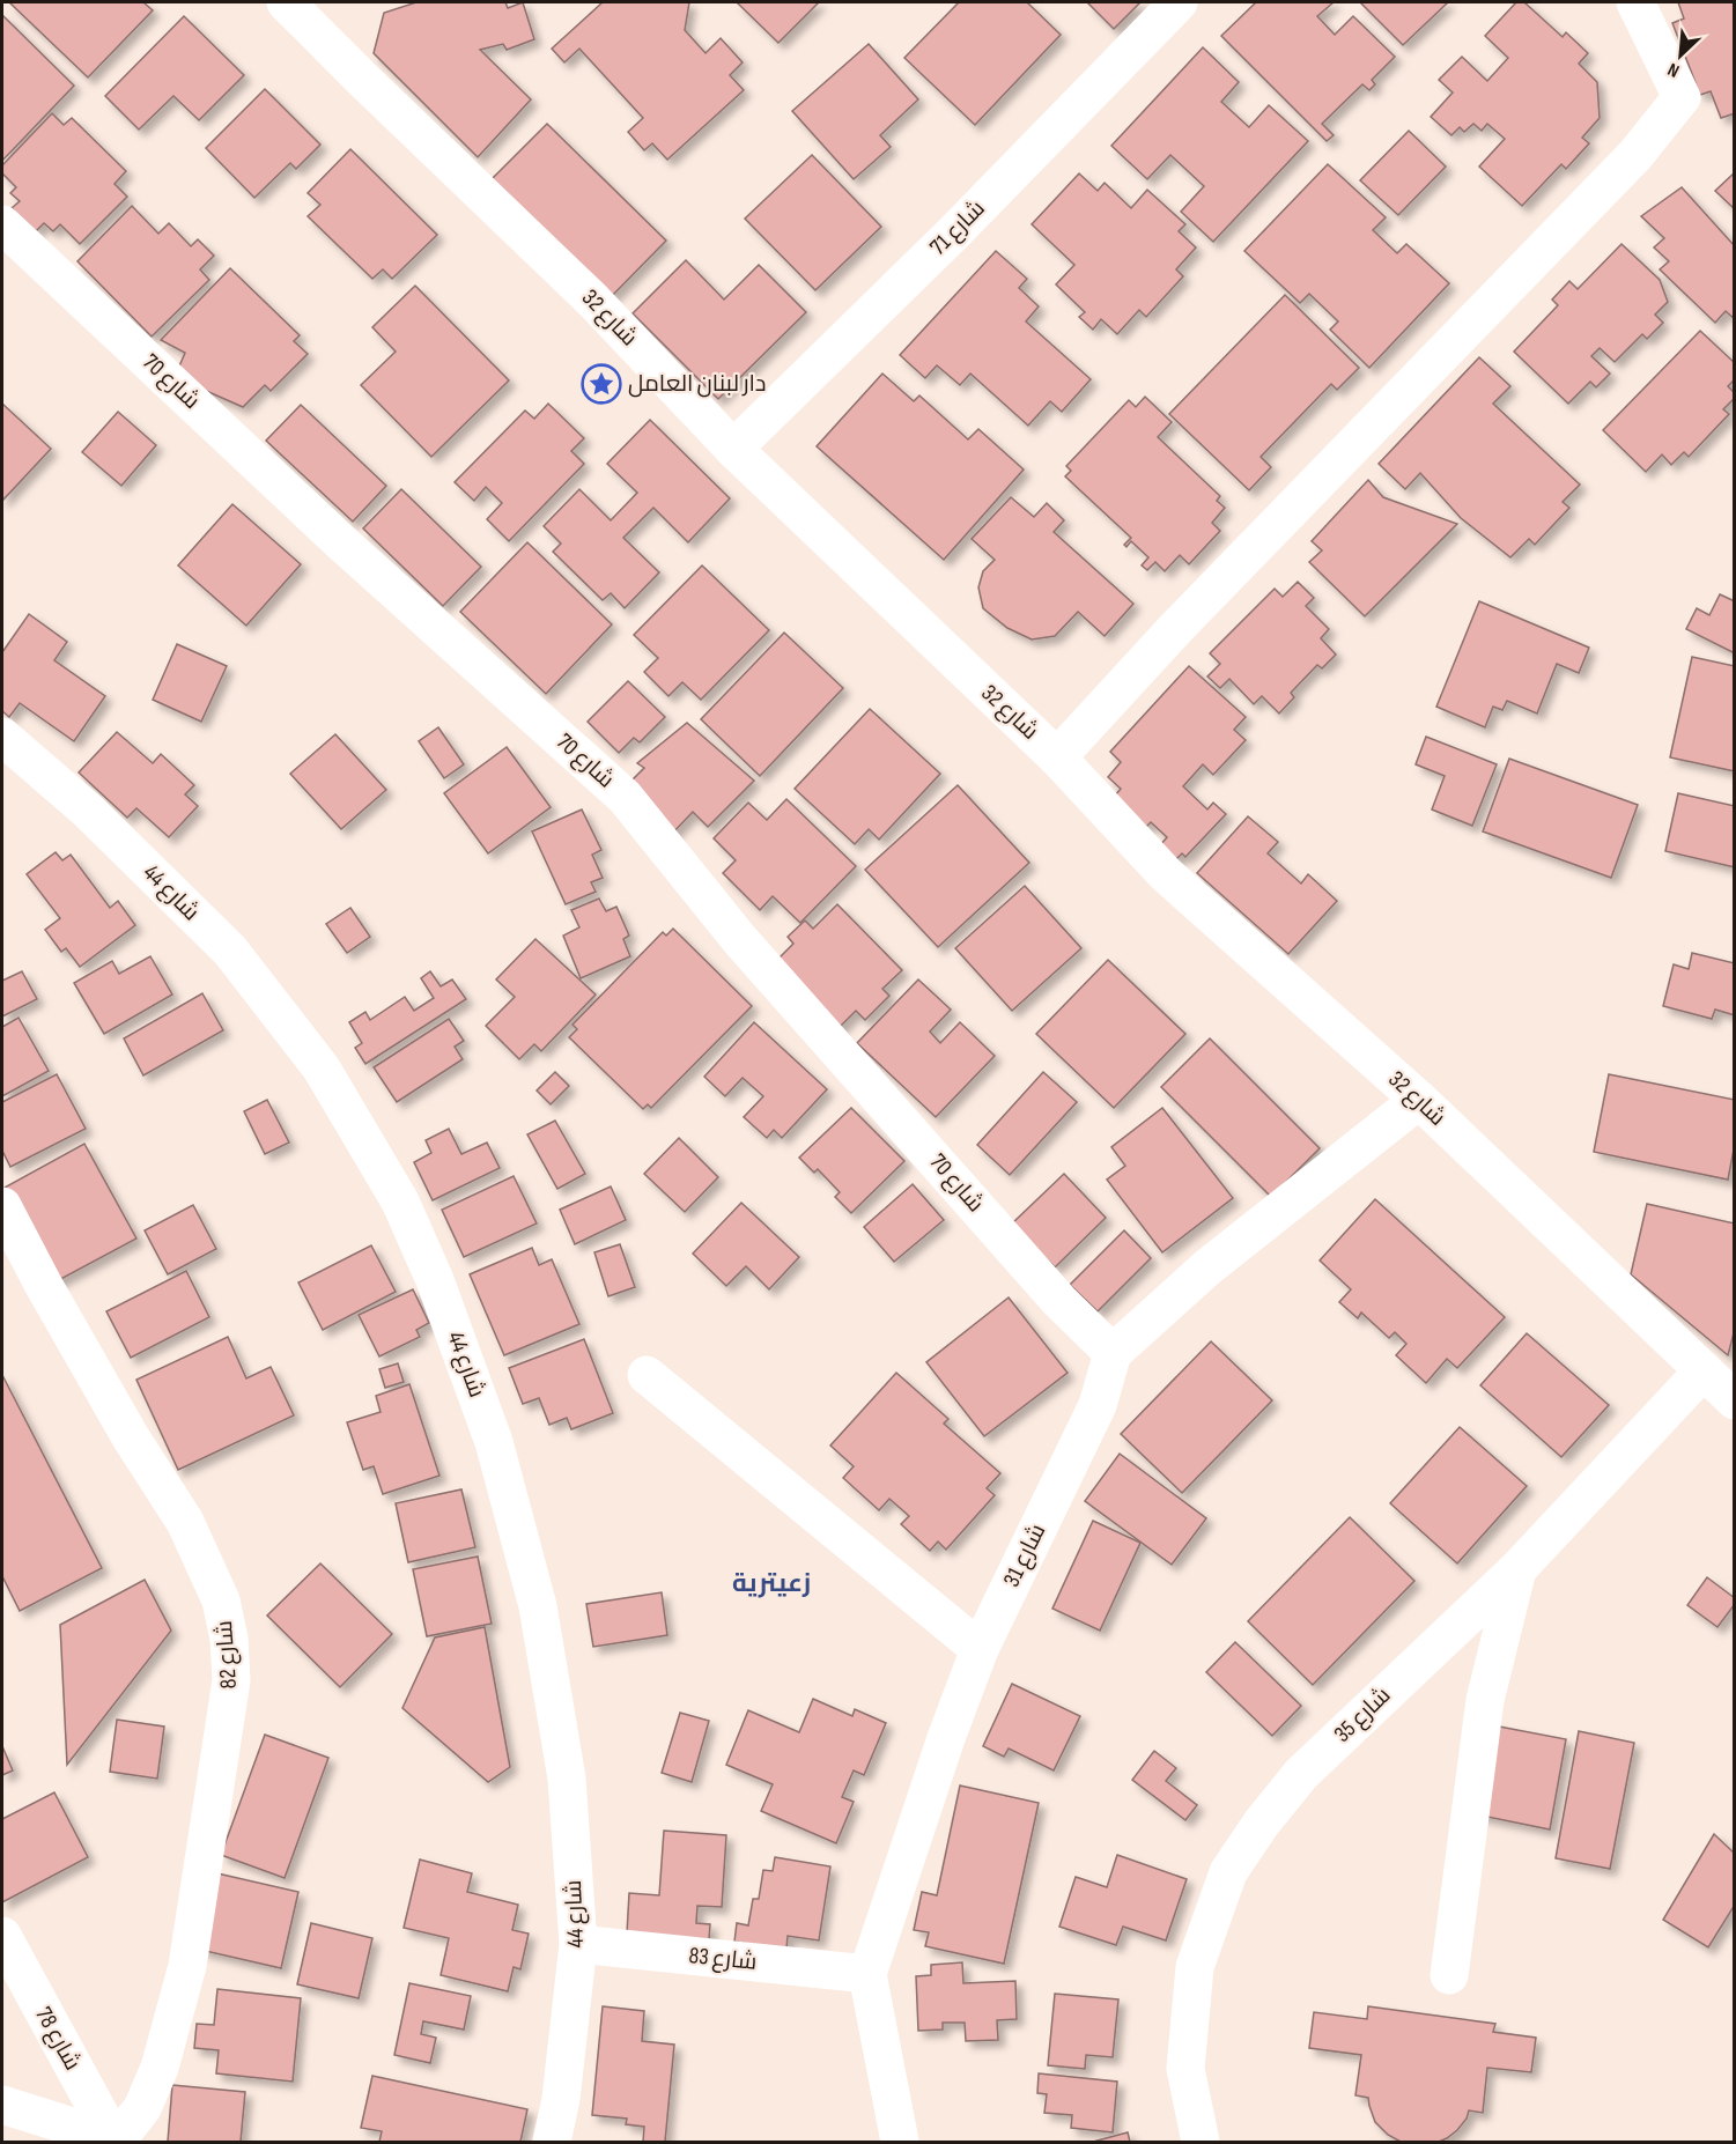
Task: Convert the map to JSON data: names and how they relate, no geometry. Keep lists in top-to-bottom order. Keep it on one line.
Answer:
{"streets":{"street":["شارع 71","شارع 32","شارع 70","شارع 44","شارع 31","شارع 82","شارع 35","شارع 83","شارع 78"]},"crossings":[["شارع 71","شارع 32"],["شارع 32","شارع 35"],["شارع 70","شارع 31"],["شارع 44","شارع 83"],["شارع 31","شارع 83"],["شارع 82","شارع 78"]],"districts":["زعيترية"],"places":{"place":["دار لبنان العامل"]},"north":"bottom left"}
